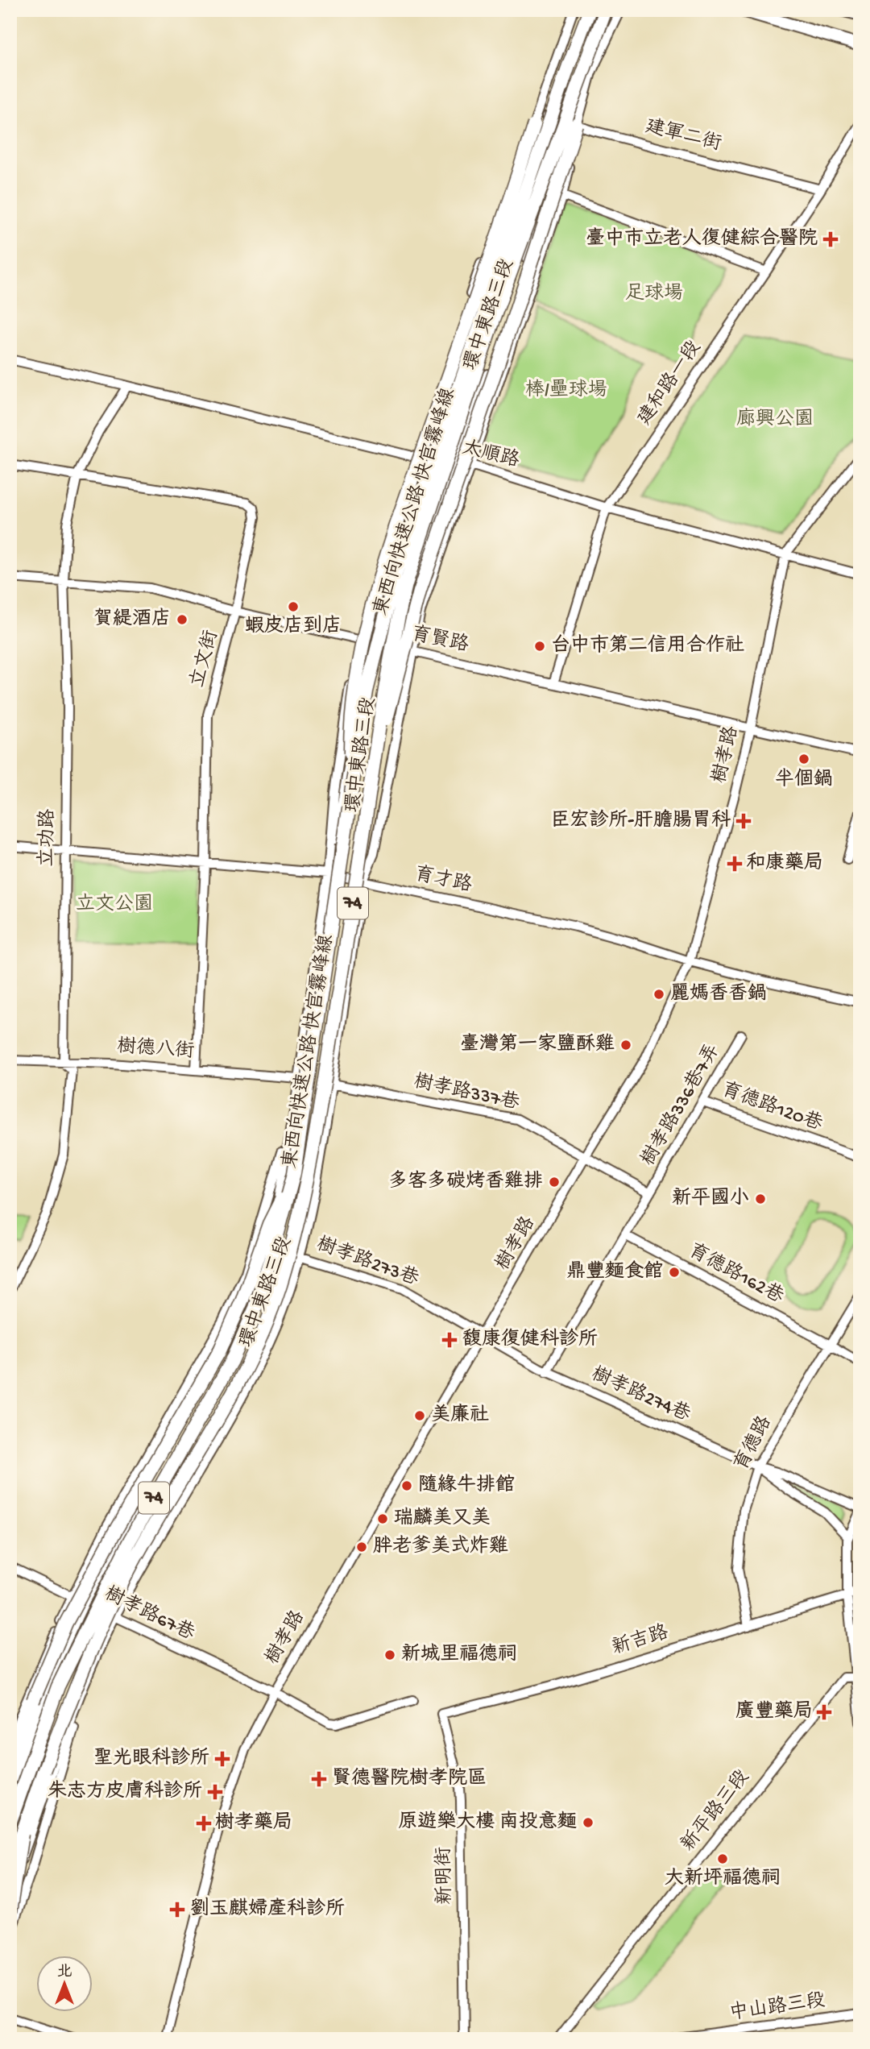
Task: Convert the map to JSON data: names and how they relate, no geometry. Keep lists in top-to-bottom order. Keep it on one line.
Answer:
{"streets":{"highway":["東西向快速公路 快官霧峰線","74"],"street":["建軍二街","環中東路三段","建和路一段","太順路","育賢路","立文街","樹孝路","立功路","育才路","樹德八街","樹孝路337巷","樹孝路336巷7弄","育德路120巷","樹孝路273巷","育德路162巷","樹孝路274巷","育德路","樹孝路67巷","新吉路","新平路三段","新明街","中山路三段"]},"crossings":[["建軍二街","環中東路三段"],["建軍二街","建和路一段"],["環中東路三段","太順路"],["環中東路三段","育賢路"],["環中東路三段","育才路"],["環中東路三段","樹德八街"],["環中東路三段","樹孝路337巷"],["環中東路三段","樹孝路273巷"],["環中東路三段","樹孝路67巷"],["建和路一段","太順路"],["建和路一段","育賢路"],["太順路","樹孝路"],["太順路","立功路"],["東西向快速公路 快官霧峰線","74"],["育賢路","立文街"],["育賢路","樹孝路"],["育賢路","立功路"],["立文街","立功路"],["立文街","育才路"],["立文街","樹德八街"],["樹孝路","育才路"],["樹孝路","樹孝路337巷"],["樹孝路","樹孝路273巷"],["樹孝路","樹孝路274巷"],["樹孝路","樹孝路67巷"],["立功路","育才路"],["立功路","樹德八街"],["樹孝路337巷","樹孝路336巷7弄"],["樹孝路336巷7弄","育德路120巷"],["樹孝路336巷7弄","育德路162巷"],["樹孝路336巷7弄","樹孝路274巷"],["樹孝路273巷","樹孝路274巷"],["育德路162巷","育德路"],["樹孝路274巷","育德路"],["育德路","新吉路"],["新吉路","新明街"]],"parks":["足球場","棒/壘球場","廊興公園","立文公園"],"places":{"health":["臺中市立老人復健綜合醫院","臣宏診所-肝膽腸胃科","和康藥局","馥康復健科診所","廣豐藥局","聖光眼科診所","賢德醫院樹孝院區","朱志方皮膚科診所","樹孝藥局","劉玉麒婦產科診所"],"other":["蝦皮店到店","賀緹酒店","台中市第二信用合作社","半個鍋","麗媽香香鍋","臺灣第一家鹽酥雞","多客多碳烤香雞排","新平國小","鼎豐麵食館","美廉社","隨緣牛排館","瑞麟美又美","胖老爹美式炸雞","新城里福德祠","原遊樂大樓 南投意麵","大新坪福德祠"]},"north":"top"}
